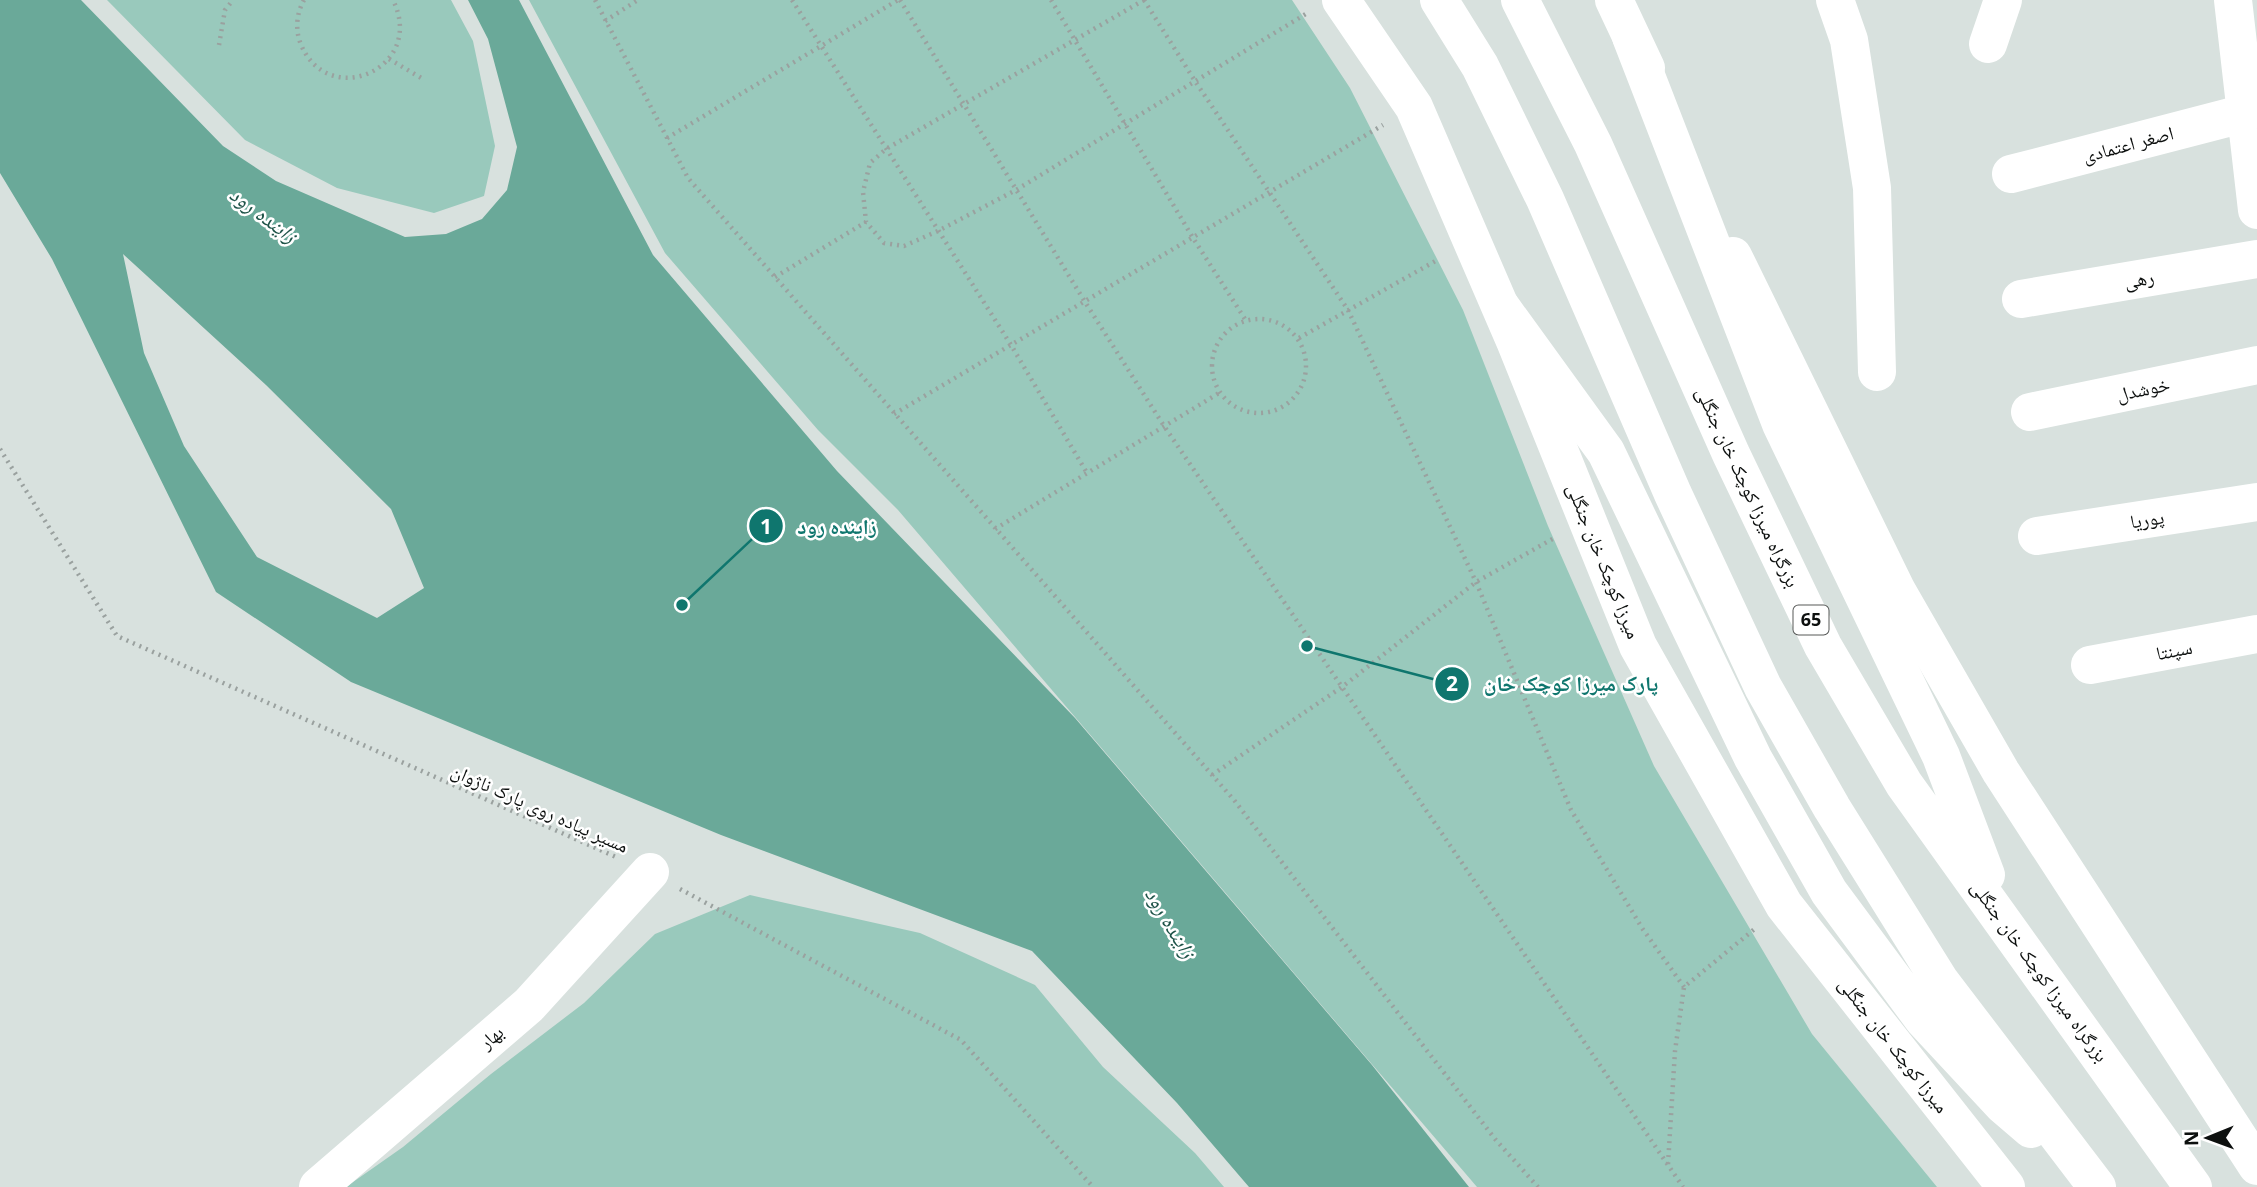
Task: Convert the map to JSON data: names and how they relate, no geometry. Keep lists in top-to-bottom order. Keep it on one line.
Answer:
{"streets":{"main road":["اصغر اعتمادی","رهی","خوشدل","بزرگراه میرزا کوچک خان جنگلی","پوریا","میرزا کوچک خان جنگلی","65","سپنتا","بهار"],"path":["مسیر پیاده روی پارک ناژوان"]},"crossings":[["مسیر پیاده روی پارک ناژوان","بهار"]],"water":["زاینده رود"],"places":["زاینده رود","پارک میرزا کوچک خان"],"north":"left"}
